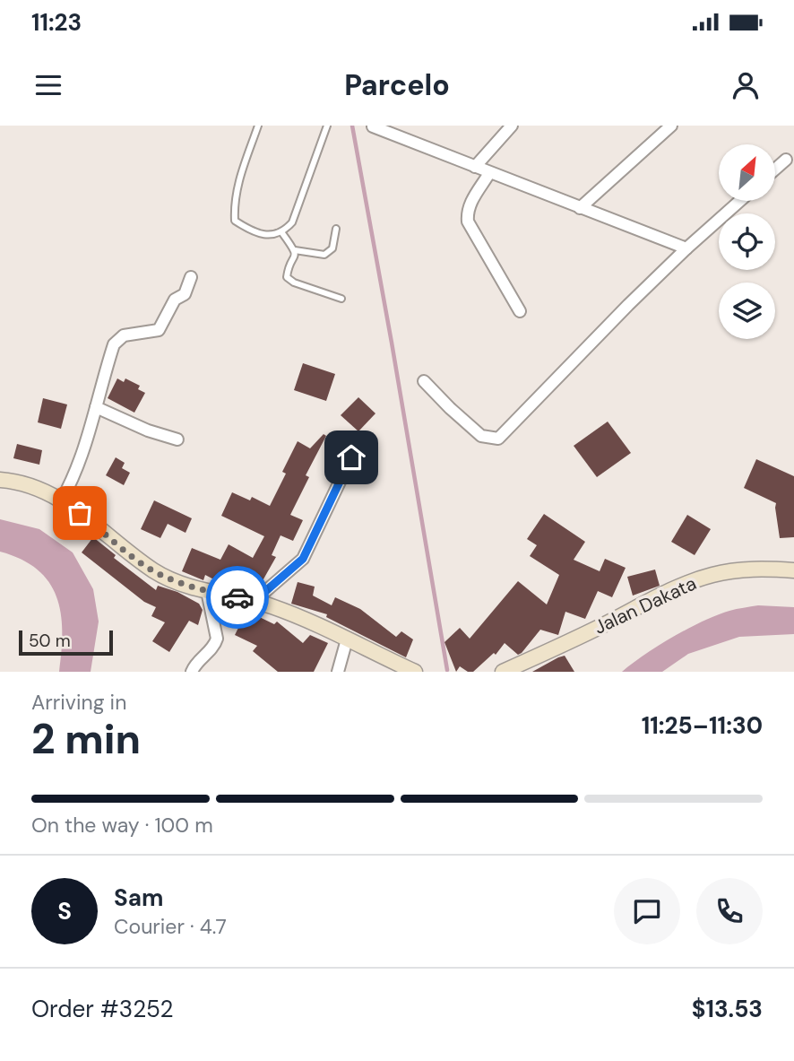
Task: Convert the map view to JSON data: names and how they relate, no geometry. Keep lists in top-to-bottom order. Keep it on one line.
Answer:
{"streets":{"street":["Jalan Dakata"]},"scale_bar":"50 m","north":"top right","page":{"status":"11:23","header":"Parcelo","scale":"50 m","heading":["2 min","Arriving in","11:25–11:30"],"panel":["Sam","Courier · 4.7","Order #3252","$13.53"],"bar":"On the way · 100 m","round":"S"}}
